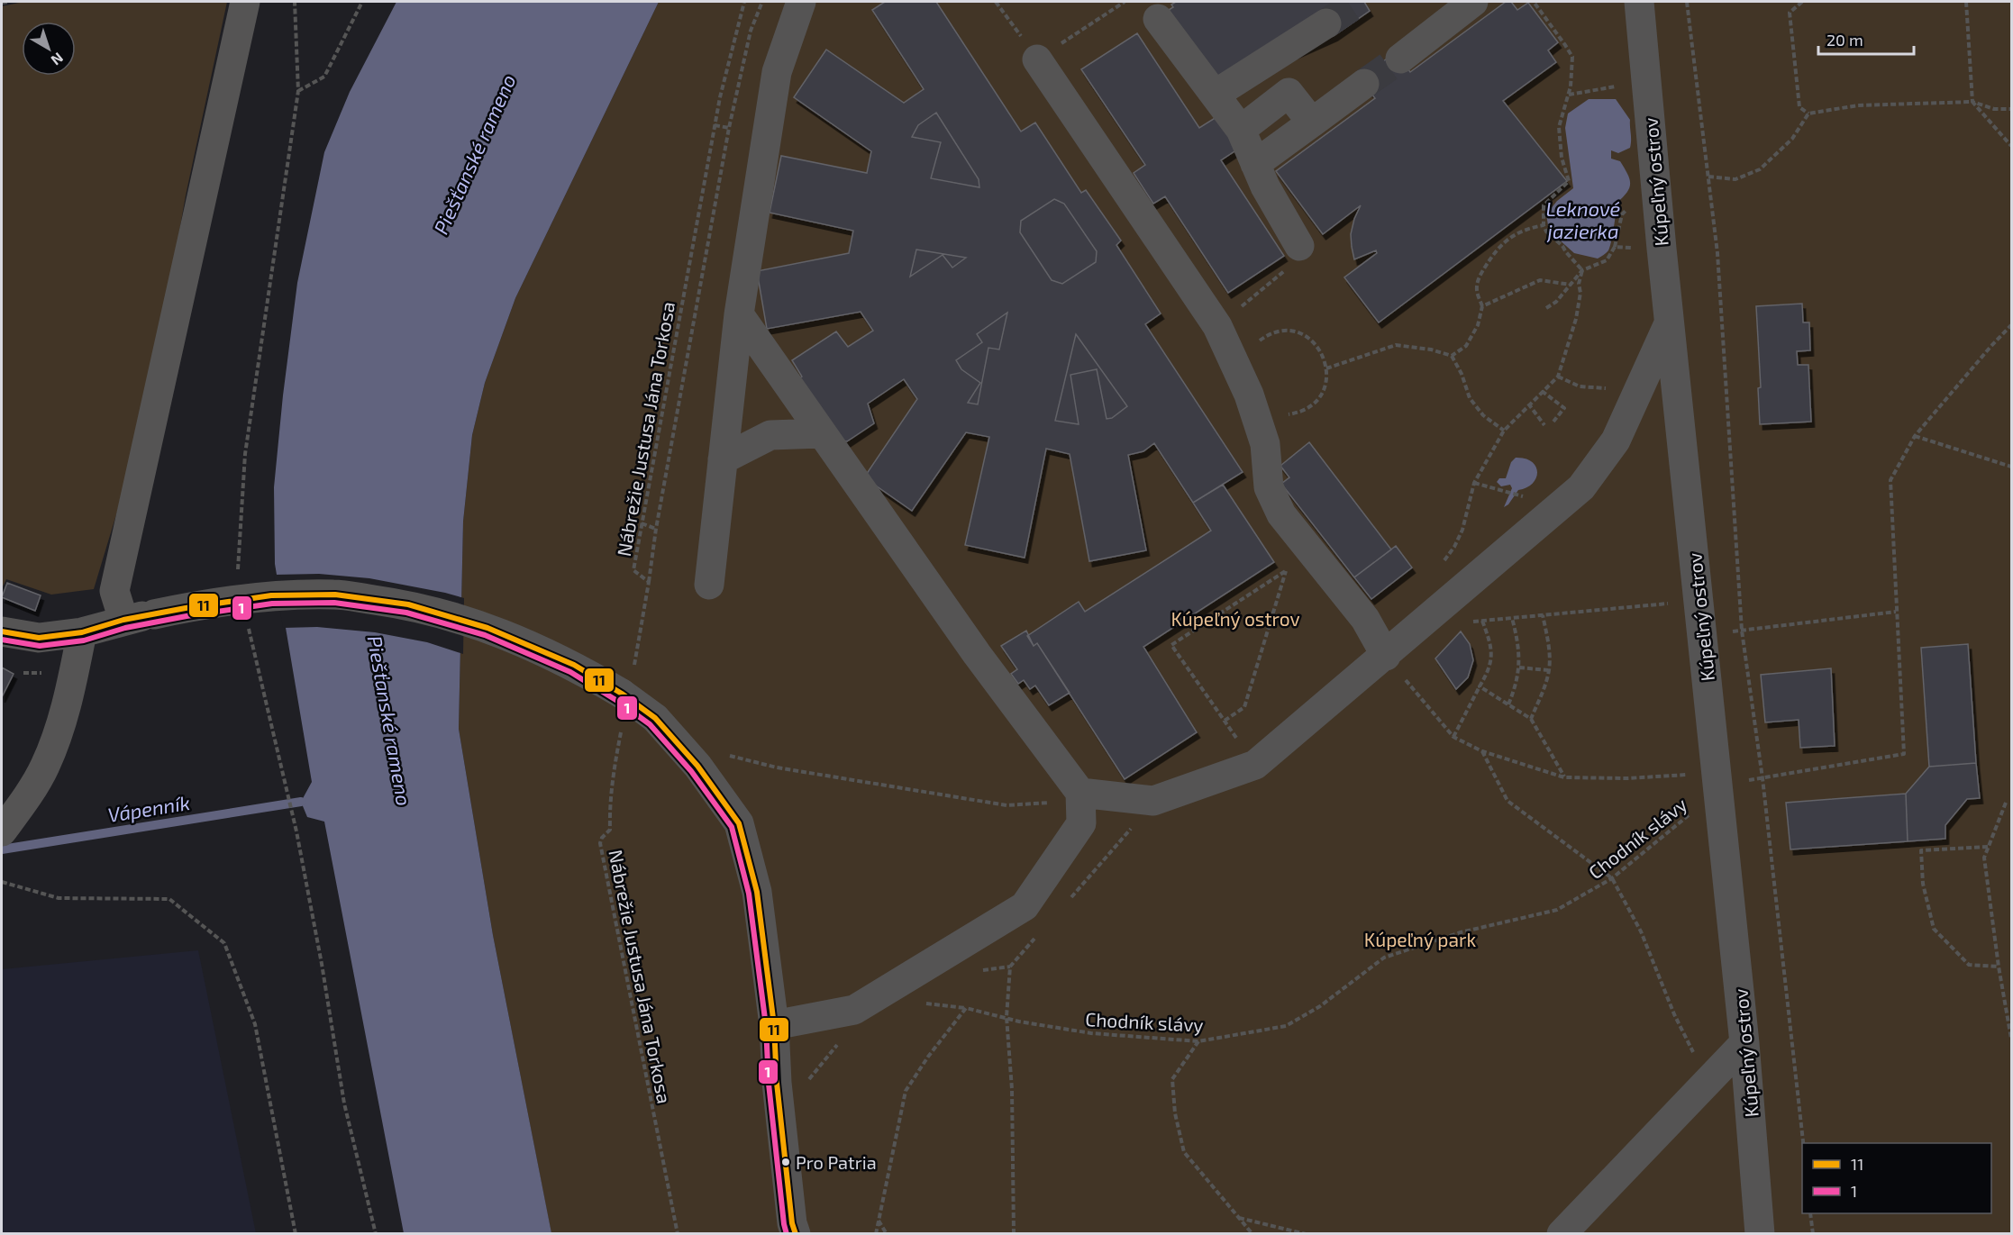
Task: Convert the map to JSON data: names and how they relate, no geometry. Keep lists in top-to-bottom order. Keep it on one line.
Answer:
{"streets":{"street":["Kúpeľný ostrov"],"path":["Nábrežie Justusa Jána Torkosa","Chodník slávy"]},"crossings":[["Kúpeľný ostrov","Chodník slávy"]],"water":["Piešťanské rameno","Leknové jazierka","Vápenník"],"parks":["Kúpeľný ostrov","Kúpeľný park"],"places":["Pro Patria"],"lines":["transit line 11","transit line 1"],"legend":["11","1"],"scale_bar":"20 m","north":"bottom right"}
